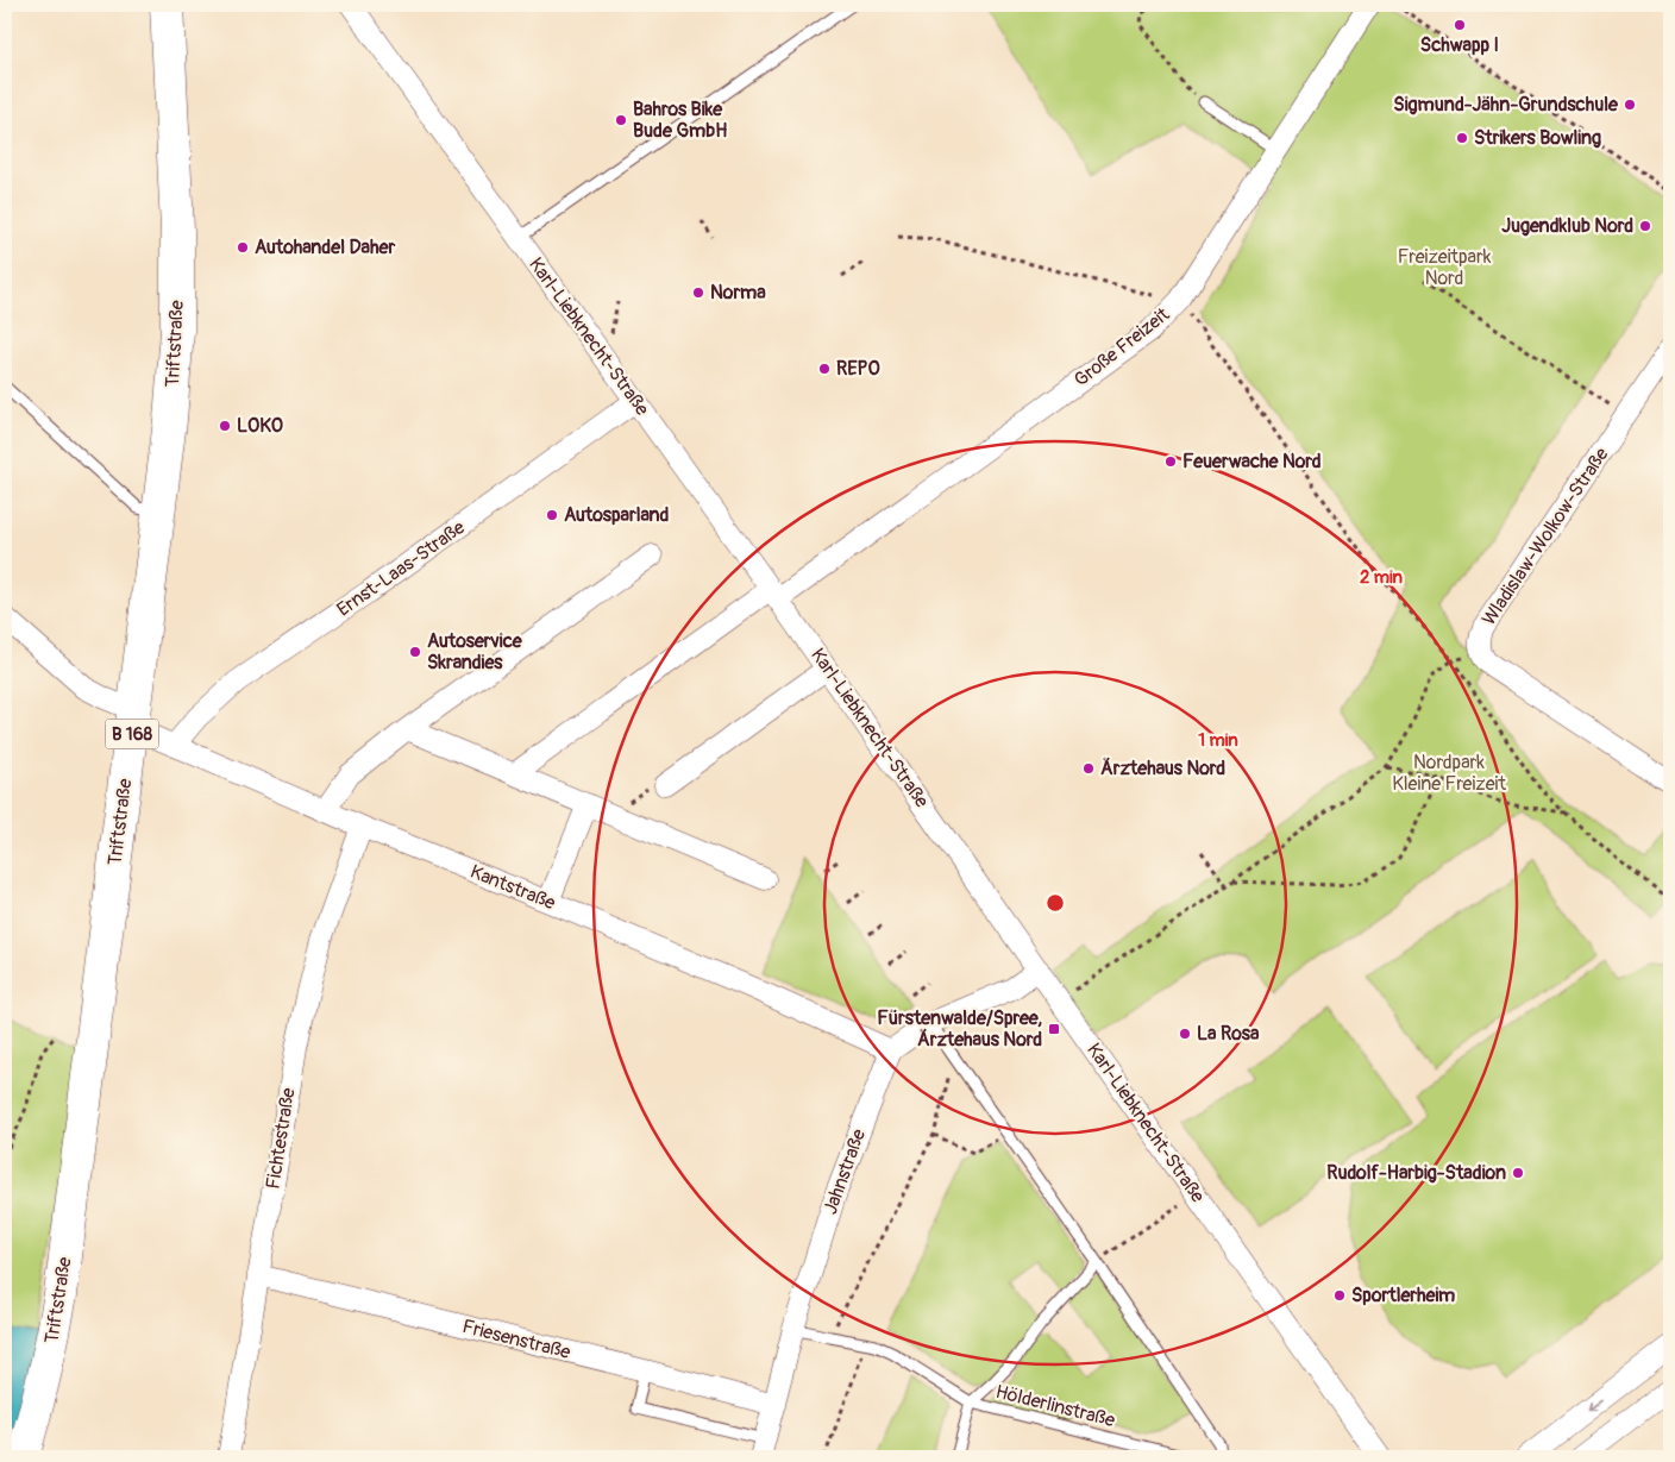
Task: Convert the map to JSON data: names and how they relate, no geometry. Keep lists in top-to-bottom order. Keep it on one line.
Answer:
{"streets":{"main road":["Triftstraße","B 168"],"street":["Karl-Liebknecht-Straße","Große Freizeit","Wladislaw-Wolkow-Straße","Ernst-Laas-Straße","Kantstraße","Fichtestraße","Jahnstraße","Friesenstraße"],"lane":["Hölderlinstraße"]},"crossings":[["Karl-Liebknecht-Straße","Große Freizeit"],["Karl-Liebknecht-Straße","Ernst-Laas-Straße"],["Triftstraße","Kantstraße"],["Ernst-Laas-Straße","Kantstraße"],["Kantstraße","Fichtestraße"],["Kantstraße","Jahnstraße"],["Fichtestraße","Friesenstraße"],["Jahnstraße","Friesenstraße"]],"parks":["Freizeitpark Nord","Nordpark Kleine Freizeit"],"places":{"other":["Schwapp I","Sigmund-Jähn-Grundschule","Bahros Bike Bude GmbH","Strikers Bowling","Jugendklub Nord","Autohandel Daher","Norma","REPO","LOKO","Feuerwache Nord","Autosparland","Autoservice Skrandies","Ärztehaus Nord","La Rosa","Rudolf-Harbig-Stadion","Sportlerheim"],"transit":["Fürstenwalde/Spree, Ärztehaus Nord"]},"rings":["2 min","1 min"]}
